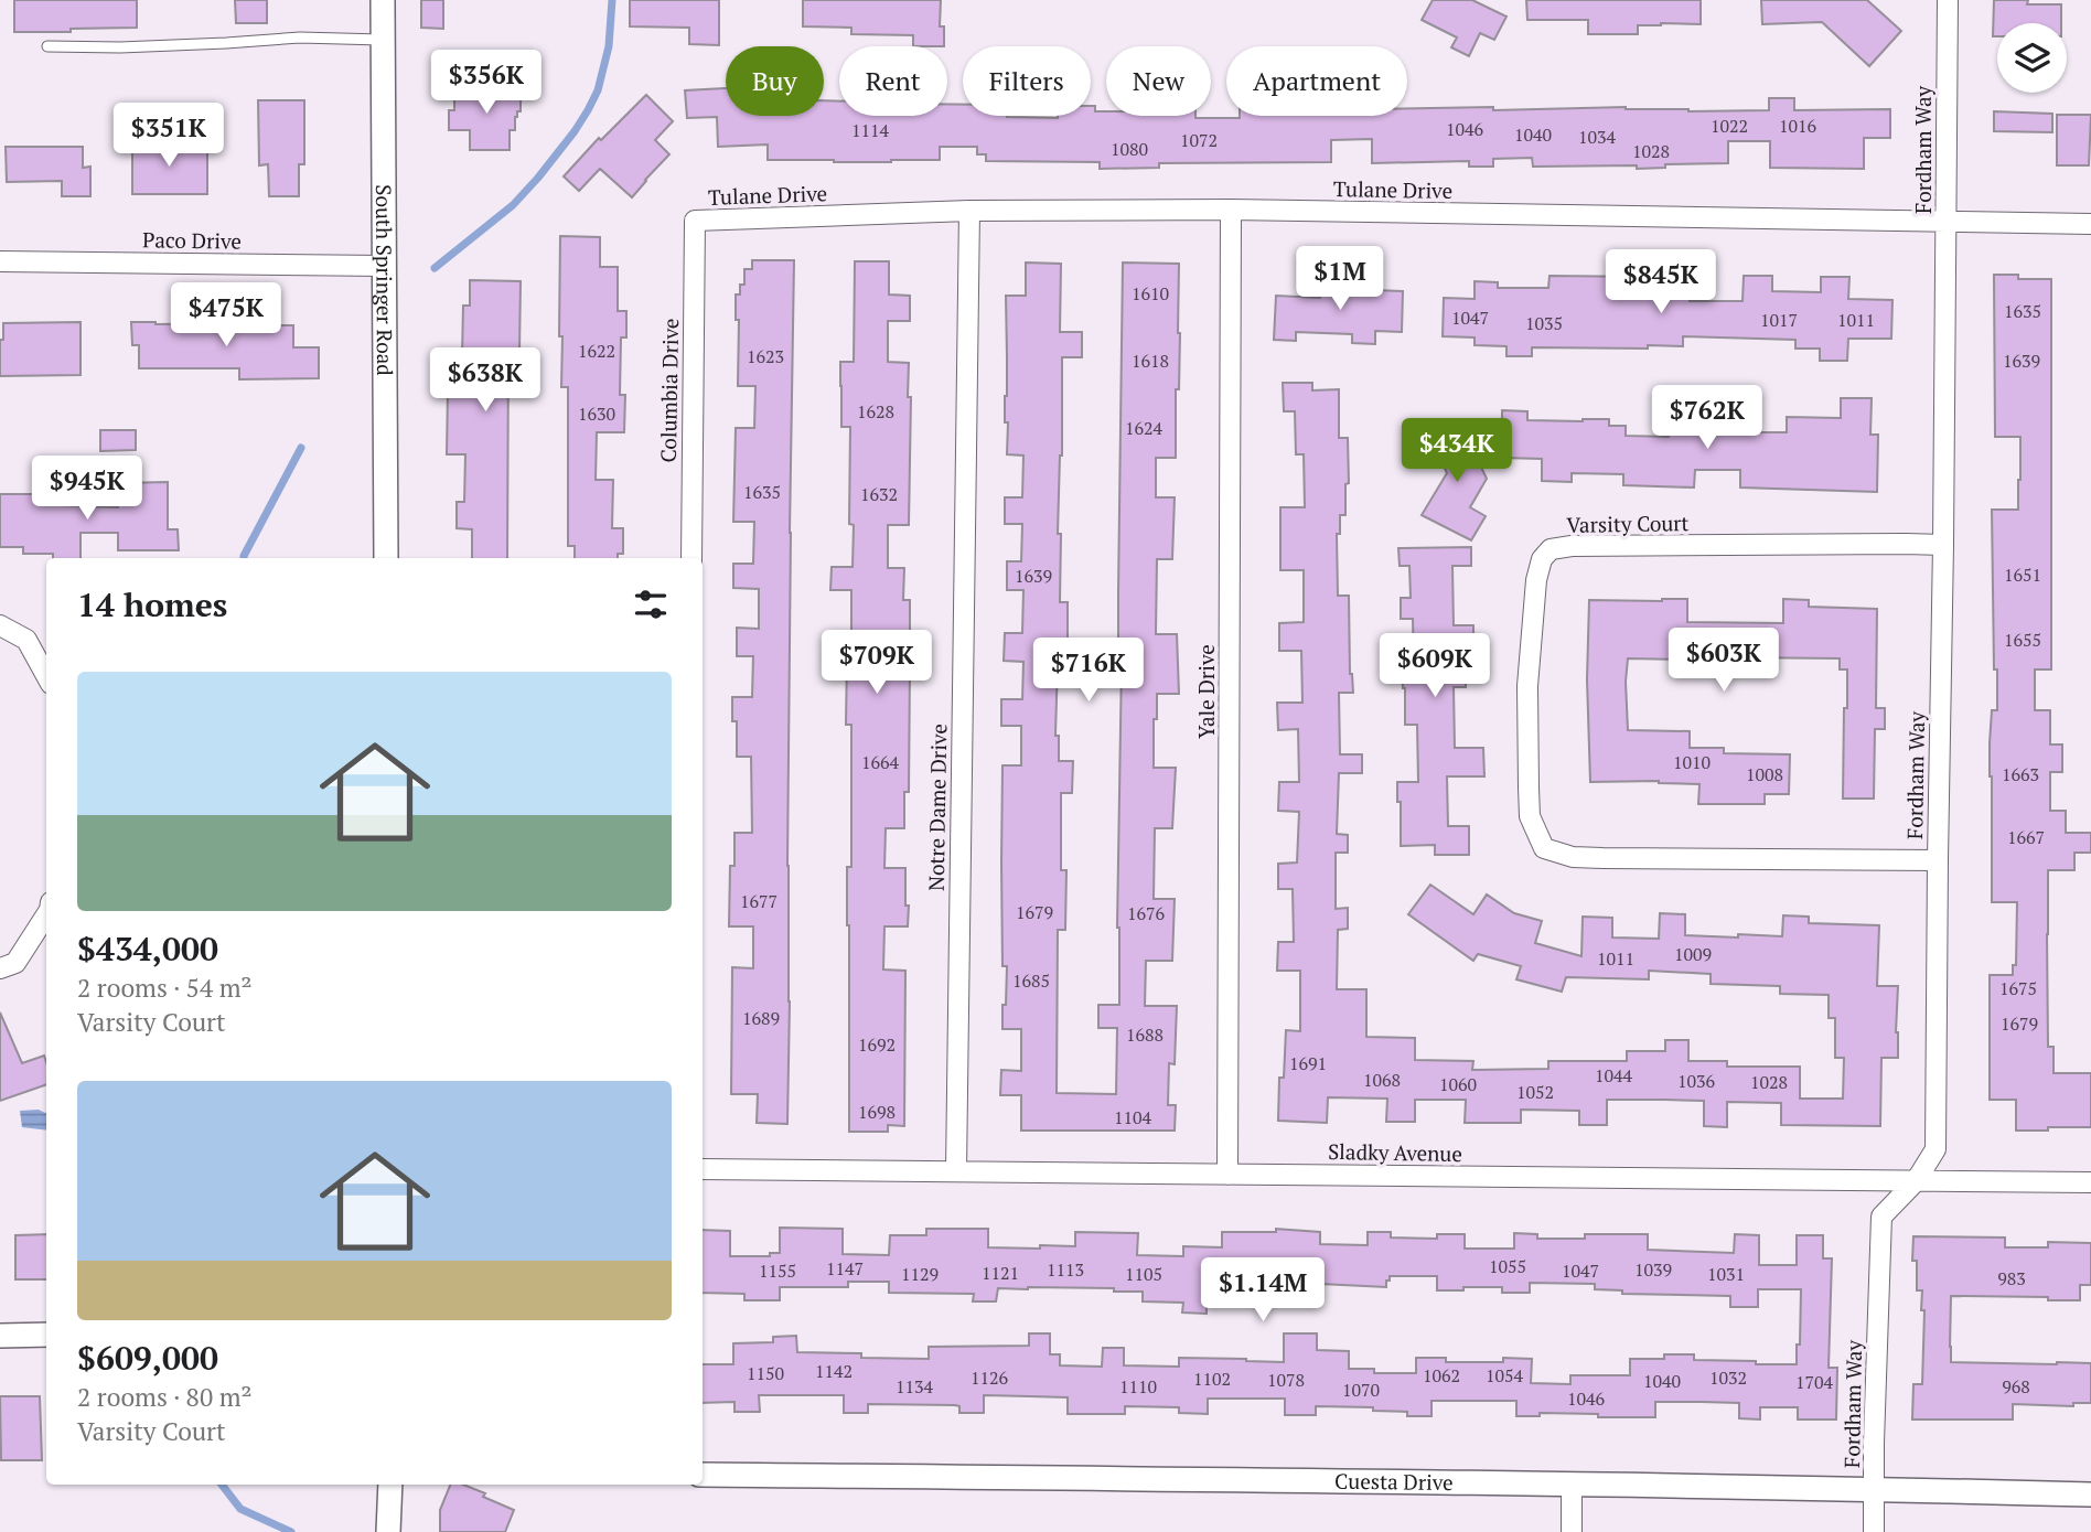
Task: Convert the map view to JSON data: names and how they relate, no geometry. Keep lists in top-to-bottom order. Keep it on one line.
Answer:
{"streets":{"street":["Fordham Way","Tulane Drive","Paco Drive","South Springer Road","Columbia Drive","Varsity Court","Yale Drive","Notre Dame Drive","Sladky Avenue","Cuesta Drive"]},"crossings":[["Fordham Way","Tulane Drive"],["Fordham Way","Varsity Court"],["Fordham Way","Sladky Avenue"],["Fordham Way","Cuesta Drive"],["Tulane Drive","Columbia Drive"],["Tulane Drive","Yale Drive"],["Tulane Drive","Notre Dame Drive"],["Paco Drive","South Springer Road"],["Yale Drive","Sladky Avenue"],["Notre Dame Drive","Sladky Avenue"]],"house_numbers":["1022","1016","1046","1114","1040","1034","1072","1080","1028","1610","1635","1047","1017","1011","1035","1622","1623","1618","1639","1628","1630","1624","1635","1632","1651","1639","1655","1664","1010","1008","1663","1667","1677","1679","1676","1009","1011","1685","1675","1689","1679","1688","1692","1691","1044","1068","1036","1028","1060","1052","1698","1104","1055","1147","1113","1039","1155","1047","1121","1129","1105","1031","983","1142","1150","1062","1054","1126","1032","1102","1078","1040","1704","1134","1110","968","1070","1046"],"page":{"chip":["Buy","Rent","Filters","New","Apartment"],"price":["$356K","$351K","$1M","$845K","$475K","$638K","$762K","$434K","$945K","$603K","$709K","$609K","$716K","$1.14M"],"heading":"14 homes","list":[{"name":"$434,000","note":"2 rooms · 54 m² · Varsity Court"},{"name":"$609,000","note":"2 rooms · 80 m² · Varsity Court"}]}}
